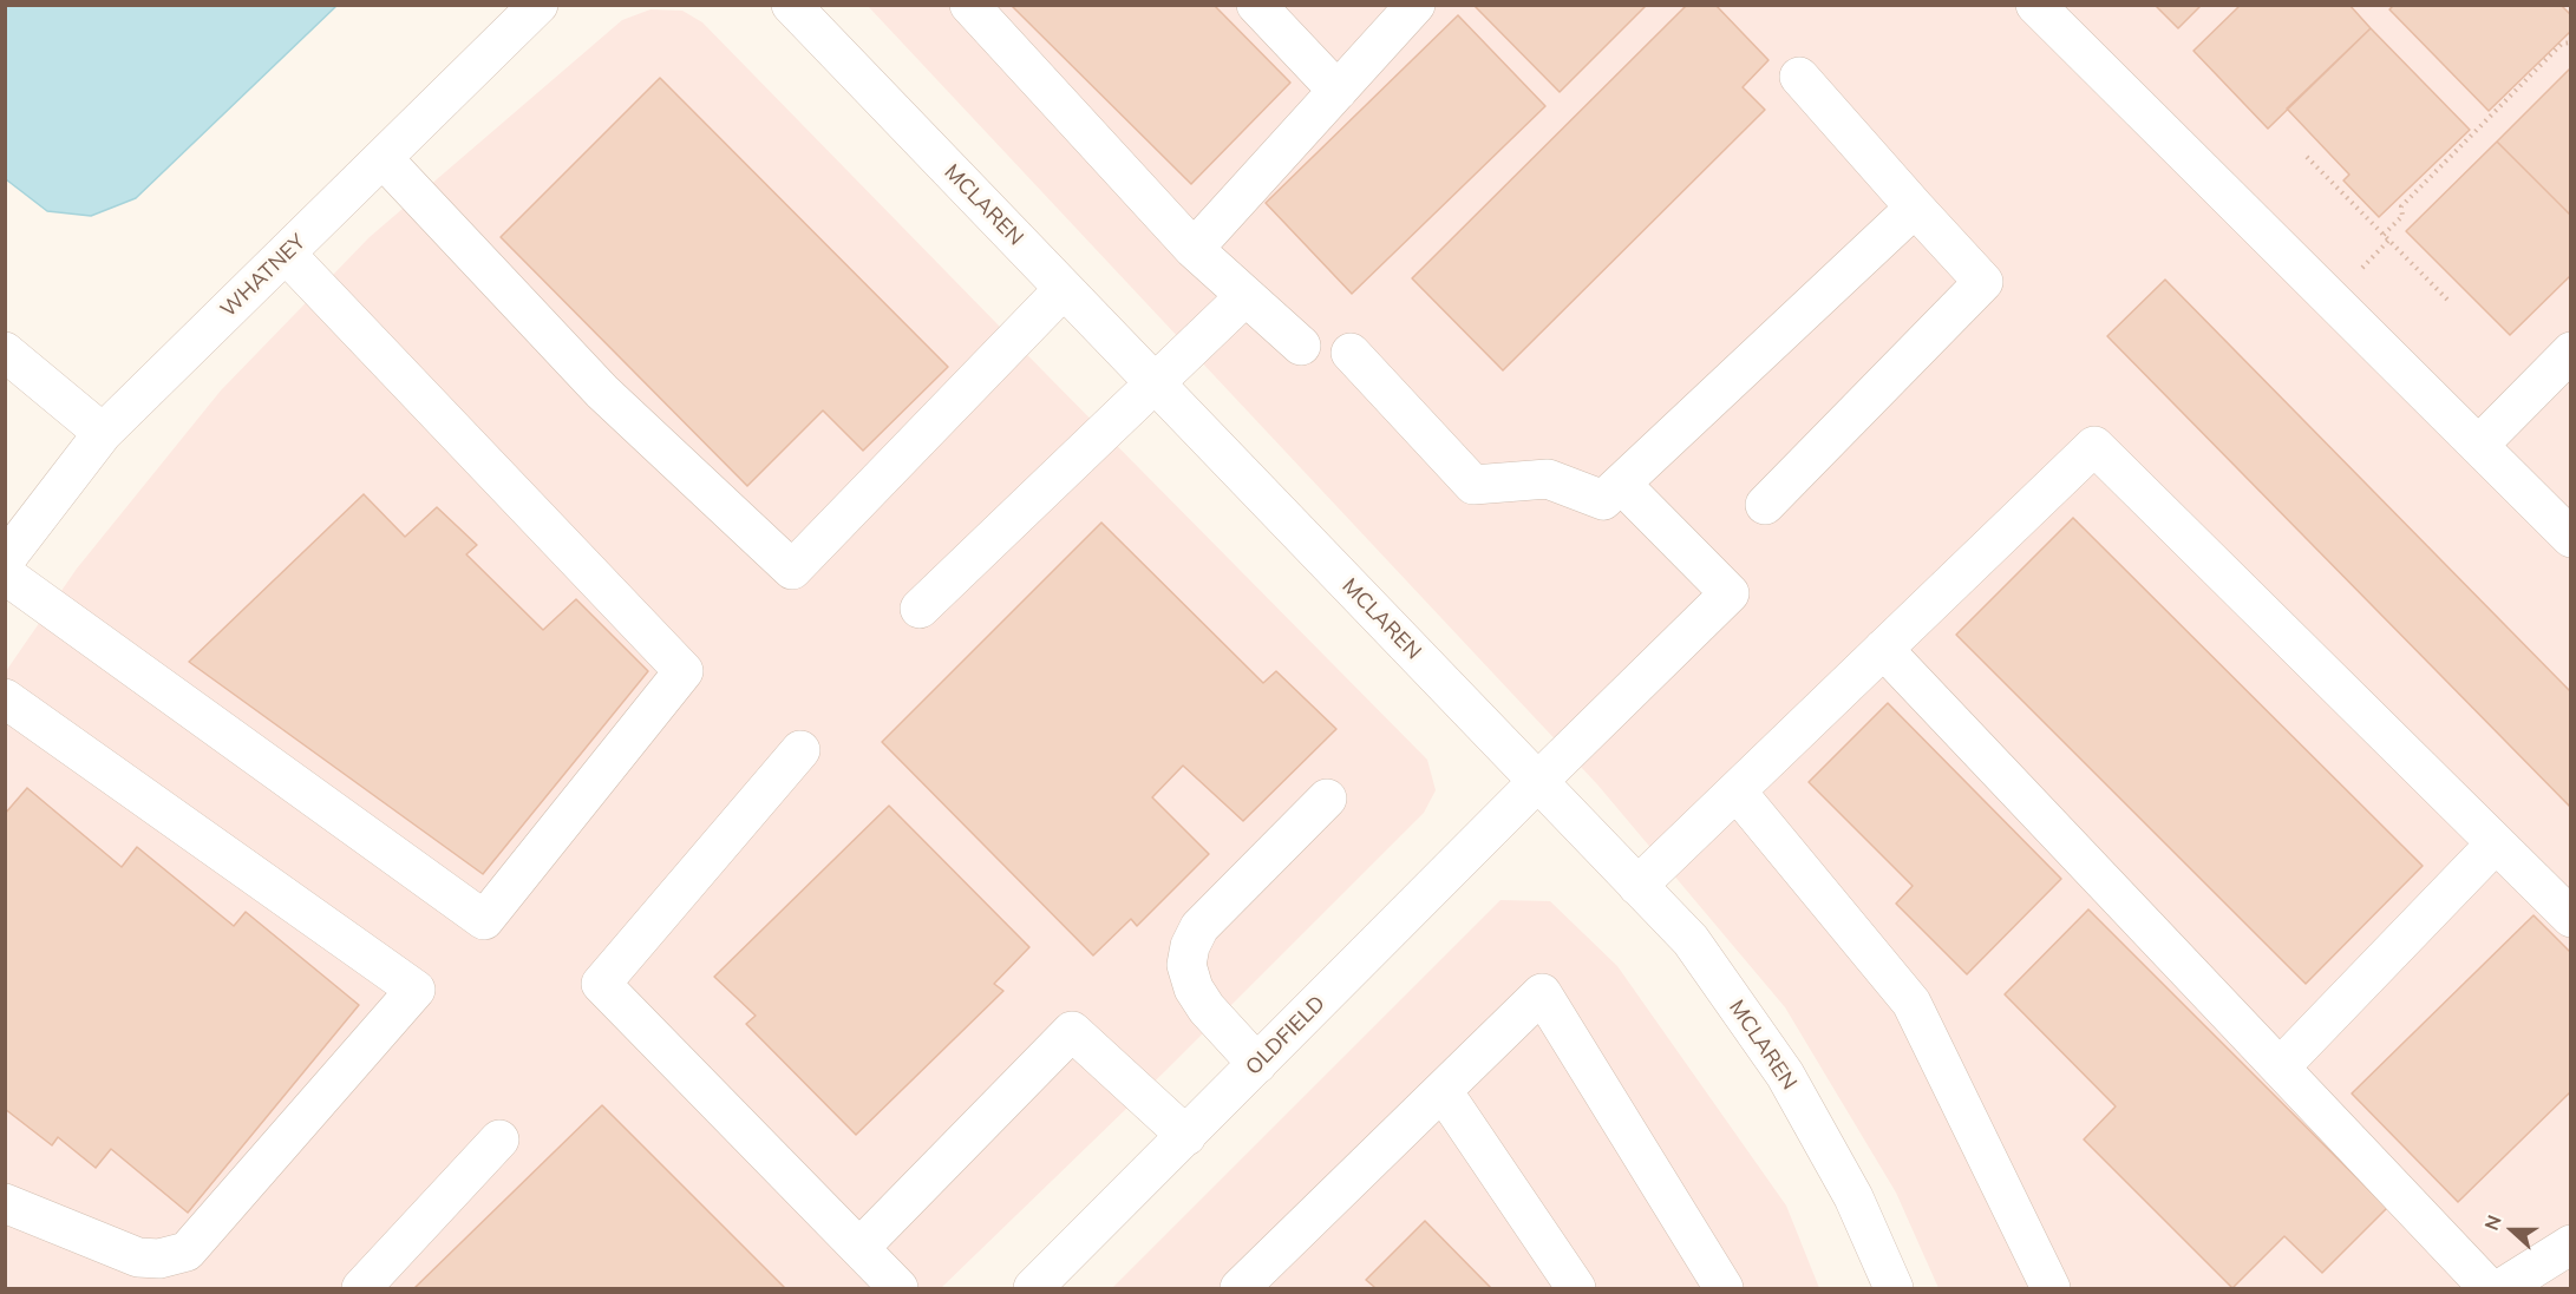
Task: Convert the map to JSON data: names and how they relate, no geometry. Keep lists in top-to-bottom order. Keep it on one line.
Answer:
{"streets":{"street":["MCLAREN","WHATNEY","OLDFIELD"]},"crossings":[["MCLAREN","OLDFIELD"]],"north":"left"}
